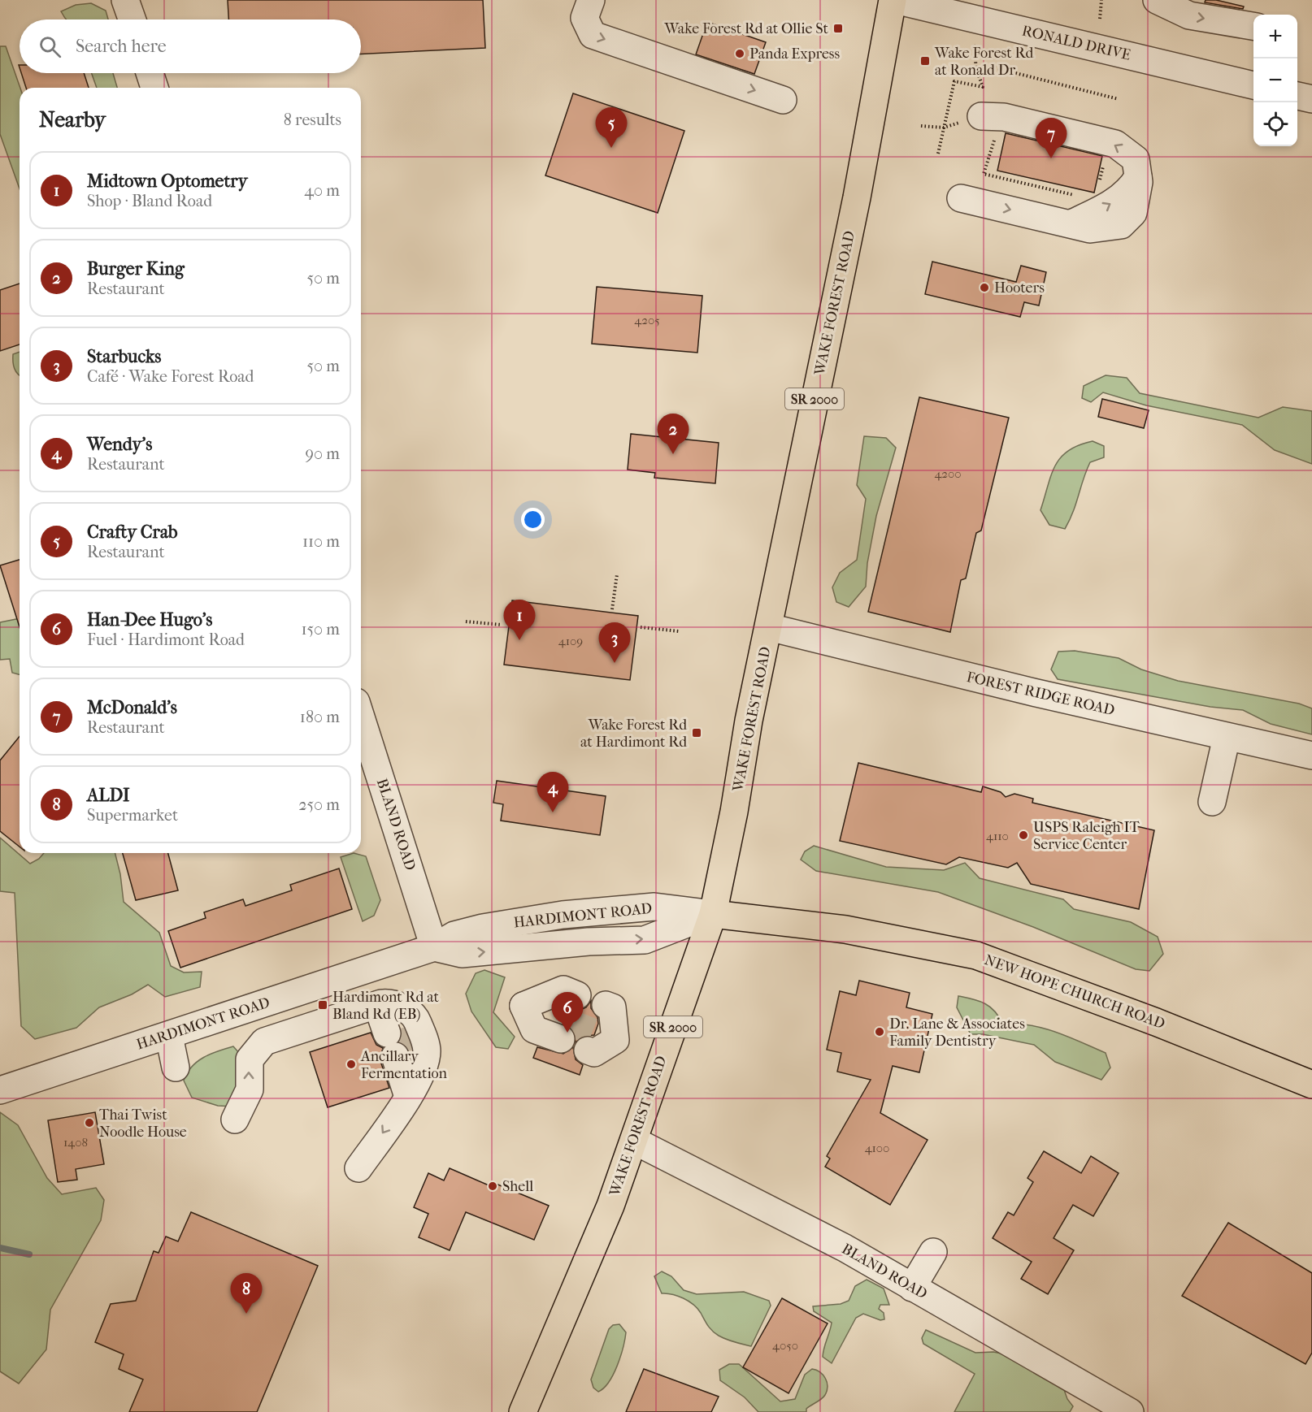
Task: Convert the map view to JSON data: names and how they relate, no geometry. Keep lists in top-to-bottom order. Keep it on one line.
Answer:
{"streets":{"main road":["WAKE FOREST ROAD","SR 2000","NEW HOPE CHURCH ROAD"],"street":["RONALD DRIVE","FOREST RIDGE ROAD","BLAND ROAD","HARDIMONT ROAD"]},"crossings":[["RONALD DRIVE","WAKE FOREST ROAD"],["WAKE FOREST ROAD","FOREST RIDGE ROAD"],["WAKE FOREST ROAD","BLAND ROAD"],["WAKE FOREST ROAD","HARDIMONT ROAD"],["WAKE FOREST ROAD","NEW HOPE CHURCH ROAD"],["BLAND ROAD","HARDIMONT ROAD"],["HARDIMONT ROAD","NEW HOPE CHURCH ROAD"]],"places":{"transit":["Wake Forest Rd at Ollie St","Wake Forest Rd at Ronald Dr","Wake Forest Rd at Hardimont Rd","Hardimont Rd at Bland Rd (EB)"],"other":["Panda Express","Hooters","USPS Raleigh IT Service Center","Dr. Lane & Associates Family Dentistry","Ancillary Fermentation","Thai Twist Noodle House","Shell"]},"house_numbers":["4205","4200","4109","4110","1408","4100","4050"],"page":{"map_buttons":["+","−"],"search":"Search here","heading":["Nearby","8 results"],"pins":["5","7","2","1","3","4","6","8"],"list":[{"mark":"1","name":"Midtown Optometry","note":"Shop · Bland Road","value":"40 m"},{"mark":"2","name":"Burger King","note":"Restaurant","value":"50 m"},{"mark":"3","name":"Starbucks","note":"Café · Wake Forest Road","value":"50 m"},{"mark":"4","name":"Wendy's","note":"Restaurant","value":"90 m"},{"mark":"5","name":"Crafty Crab","note":"Restaurant","value":"110 m"},{"mark":"6","name":"Han-Dee Hugo's","note":"Fuel · Hardimont Road","value":"150 m"},{"mark":"7","name":"McDonald's","note":"Restaurant","value":"180 m"},{"mark":"8","name":"ALDI","note":"Supermarket","value":"250 m"}]}}
